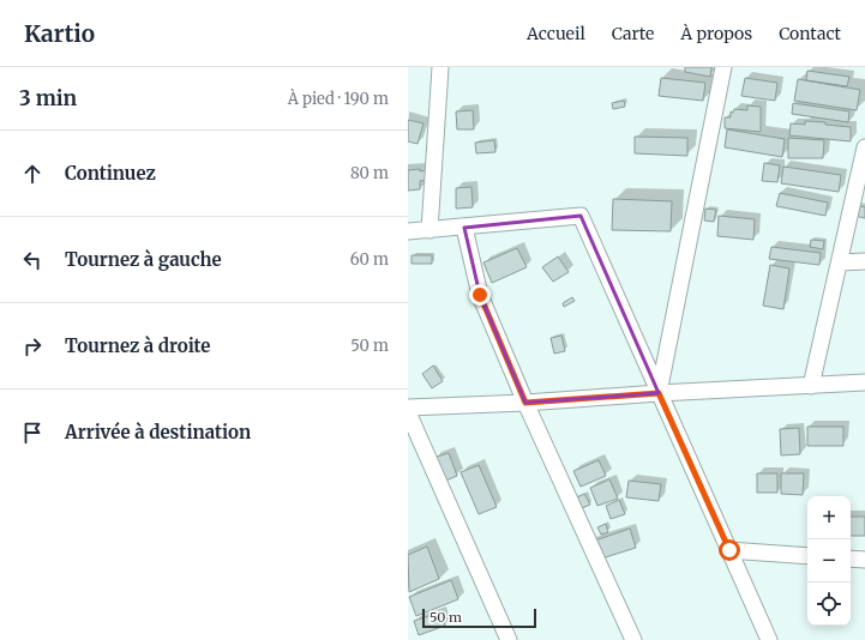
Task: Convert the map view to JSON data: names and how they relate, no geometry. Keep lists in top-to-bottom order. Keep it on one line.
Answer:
{"scale_bar":"50 m","page":{"header":"Kartio","nav":["Accueil","Carte","À propos","Contact"],"heading":["3 min","À pied · 190 m"],"list":[["Continuez","80 m"],["Tournez à gauche","60 m"],["Tournez à droite","50 m"],"Arrivée à destination"],"map_buttons":["+","−"],"scale":"50 m"}}
